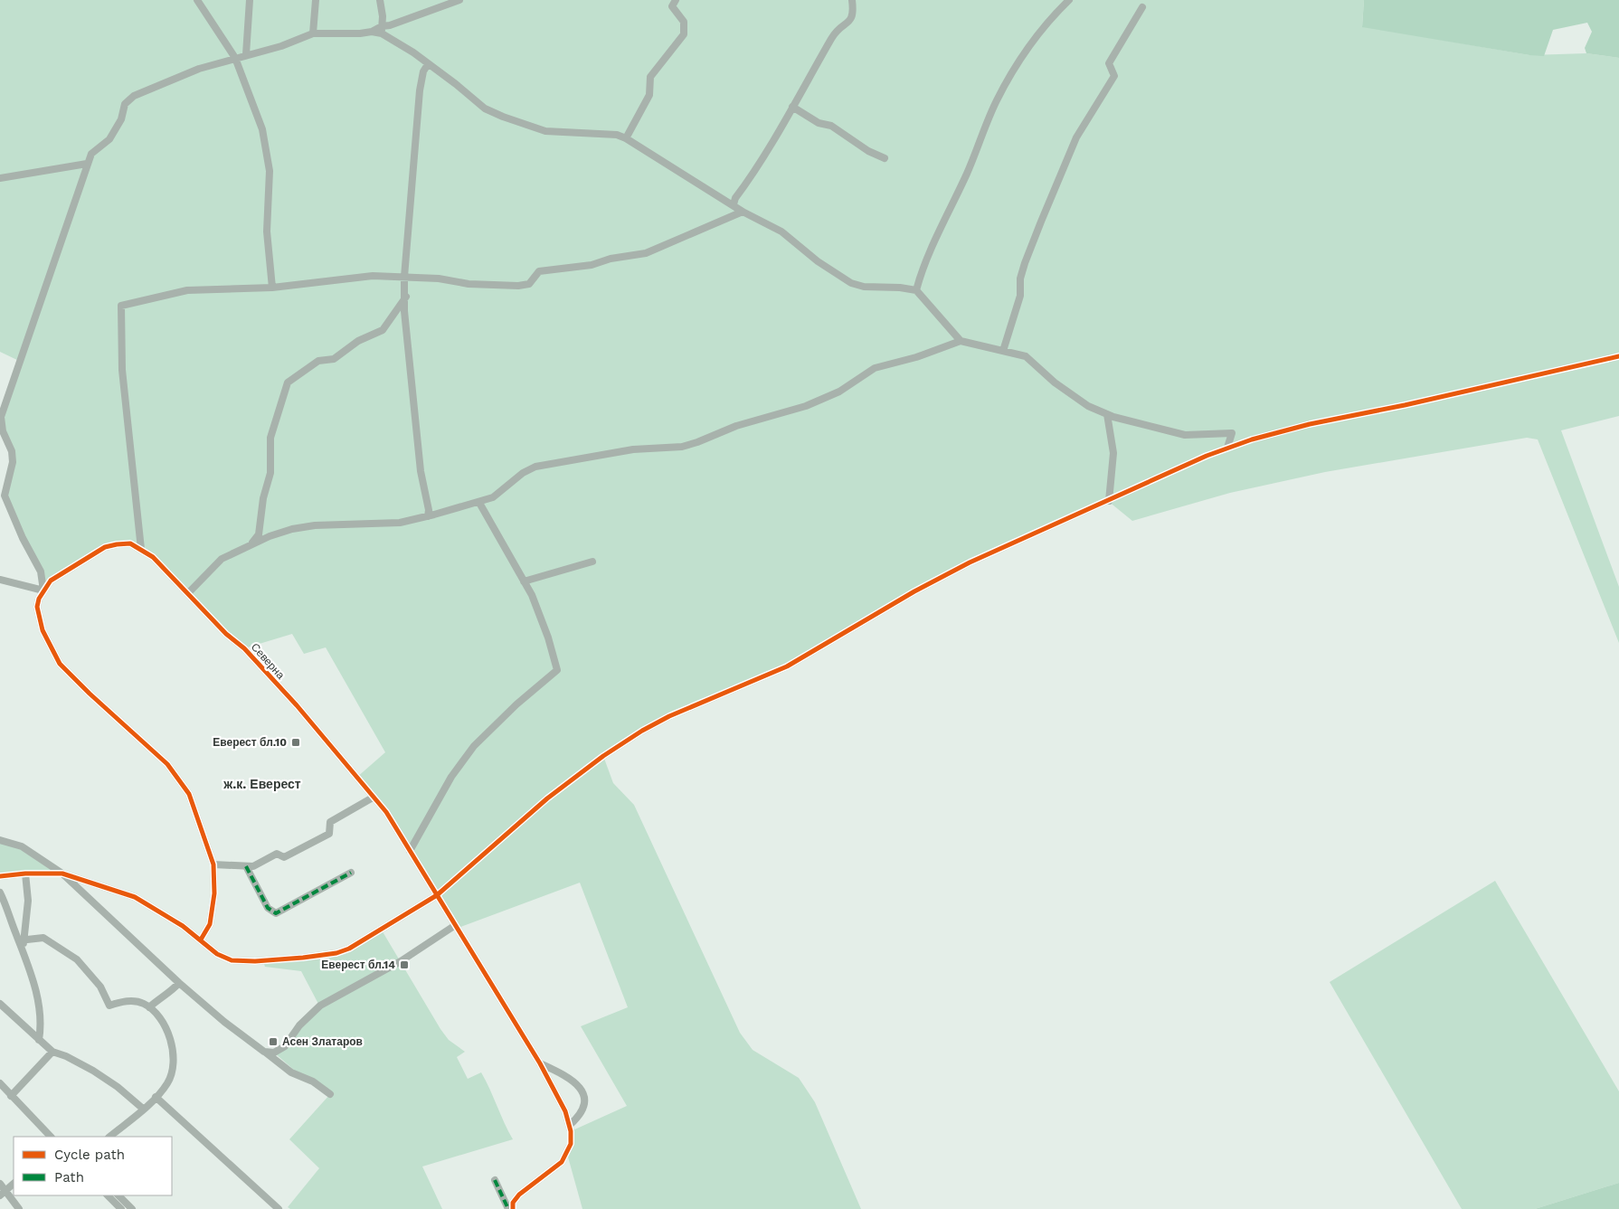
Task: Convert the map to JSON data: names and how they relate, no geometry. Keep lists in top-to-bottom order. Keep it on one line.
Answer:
{"streets":{"street":["Северна"]},"districts":["ж.к. Еверест"],"places":{"transit":["Еверест бл.10","Еверест бл.14","Асен Златаров"]},"legend":["Cycle path","Path"]}
